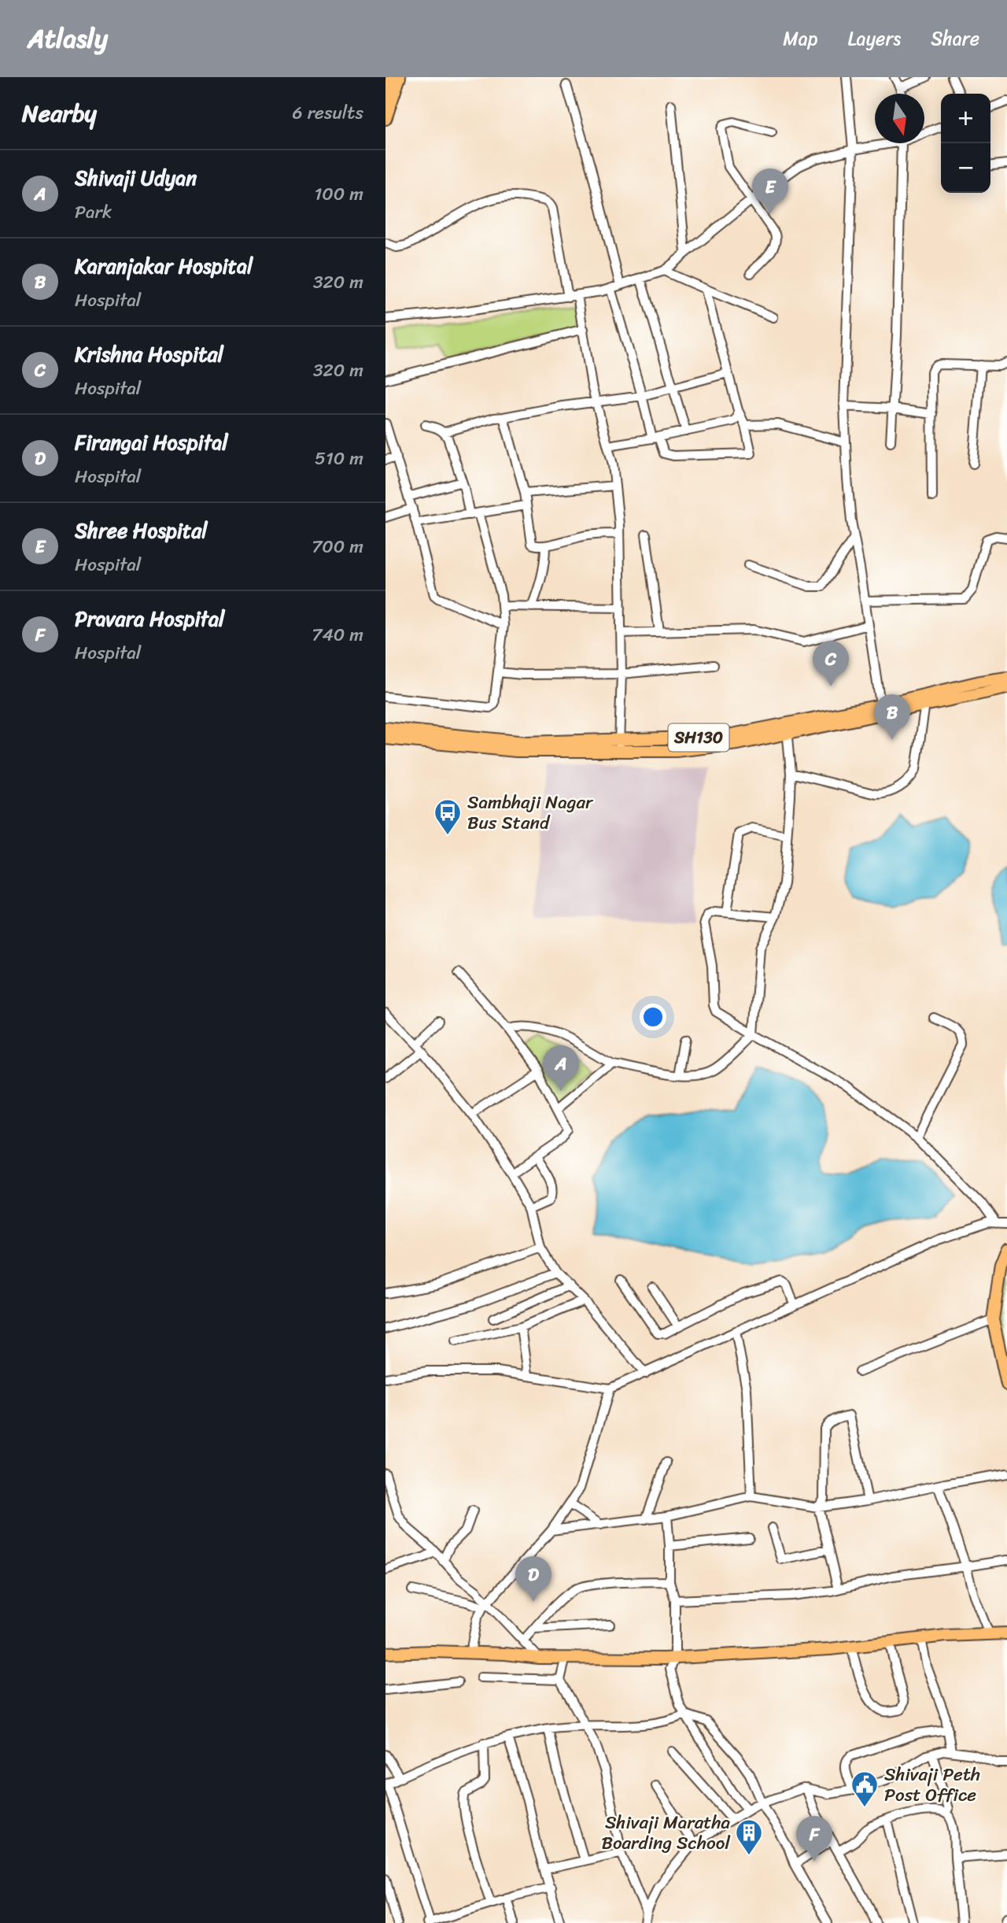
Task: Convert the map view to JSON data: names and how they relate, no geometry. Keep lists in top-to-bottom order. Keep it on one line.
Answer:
{"streets":{"main road":["SH130"]},"places":{"bus stop":["Sambhaji Nagar Bus Stand"],"public building":["Shivaji Peth Post Office"],"building":["Shivaji Maratha Boarding School"]},"north":"bottom","page":{"header":"Atlasly","nav":["Map","Layers","Share"],"heading":["Nearby","6 results"],"map_buttons":["+","−"],"list":[{"mark":"A","name":"Shivaji Udyan","note":"Park","value":"100 m"},{"mark":"B","name":"Karanjakar Hospital","note":"Hospital","value":"320 m"},{"mark":"C","name":"Krishna Hospital","note":"Hospital","value":"320 m"},{"mark":"D","name":"Firangai Hospital","note":"Hospital","value":"510 m"},{"mark":"E","name":"Shree Hospital","note":"Hospital","value":"700 m"},{"mark":"F","name":"Pravara Hospital","note":"Hospital","value":"740 m"}],"pins":["E","C","B","A","D","F"]}}
